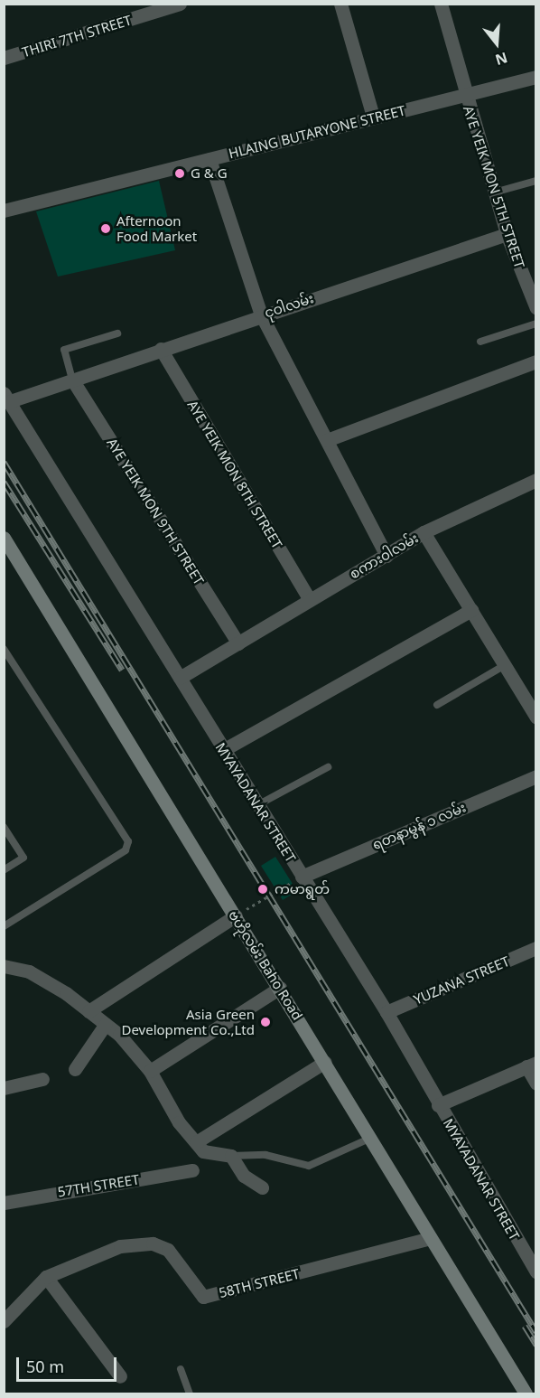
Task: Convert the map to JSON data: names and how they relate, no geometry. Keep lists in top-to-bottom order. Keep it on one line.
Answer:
{"streets":{"main road":["ဗဟိုလမ်း Baho Road"],"street":["THIRI 7TH STREET","HLAING BUTARYONE STREET","AYE YEIK MON 5TH STREET","ငုဝါလမ်း","AYE YEIK MON 8TH STREET","AYE YEIK MON 9TH STREET","စကား၀ါလမ်း","MYAYADANAR STREET","ရတနာမွန် ၁ လမ်း","YUZANA STREET","57TH STREET","58TH STREET"]},"crossings":[["HLAING BUTARYONE STREET","AYE YEIK MON 5TH STREET"],["AYE YEIK MON 5TH STREET","ငုဝါလမ်း"],["ငုဝါလမ်း","AYE YEIK MON 8TH STREET"],["ငုဝါလမ်း","AYE YEIK MON 9TH STREET"],["ငုဝါလမ်း","MYAYADANAR STREET"],["AYE YEIK MON 8TH STREET","စကား၀ါလမ်း"],["AYE YEIK MON 9TH STREET","စကား၀ါလမ်း"],["စကား၀ါလမ်း","MYAYADANAR STREET"],["MYAYADANAR STREET","ရတနာမွန် ၁ လမ်း"],["MYAYADANAR STREET","YUZANA STREET"],["ဗဟိုလမ်း Baho Road","58TH STREET"]],"places":["G & G","Afternoon Food Market","ကမာရွတ်","Asia Green Development Co.,Ltd"],"scale_bar":"50 m","north":"bottom"}
